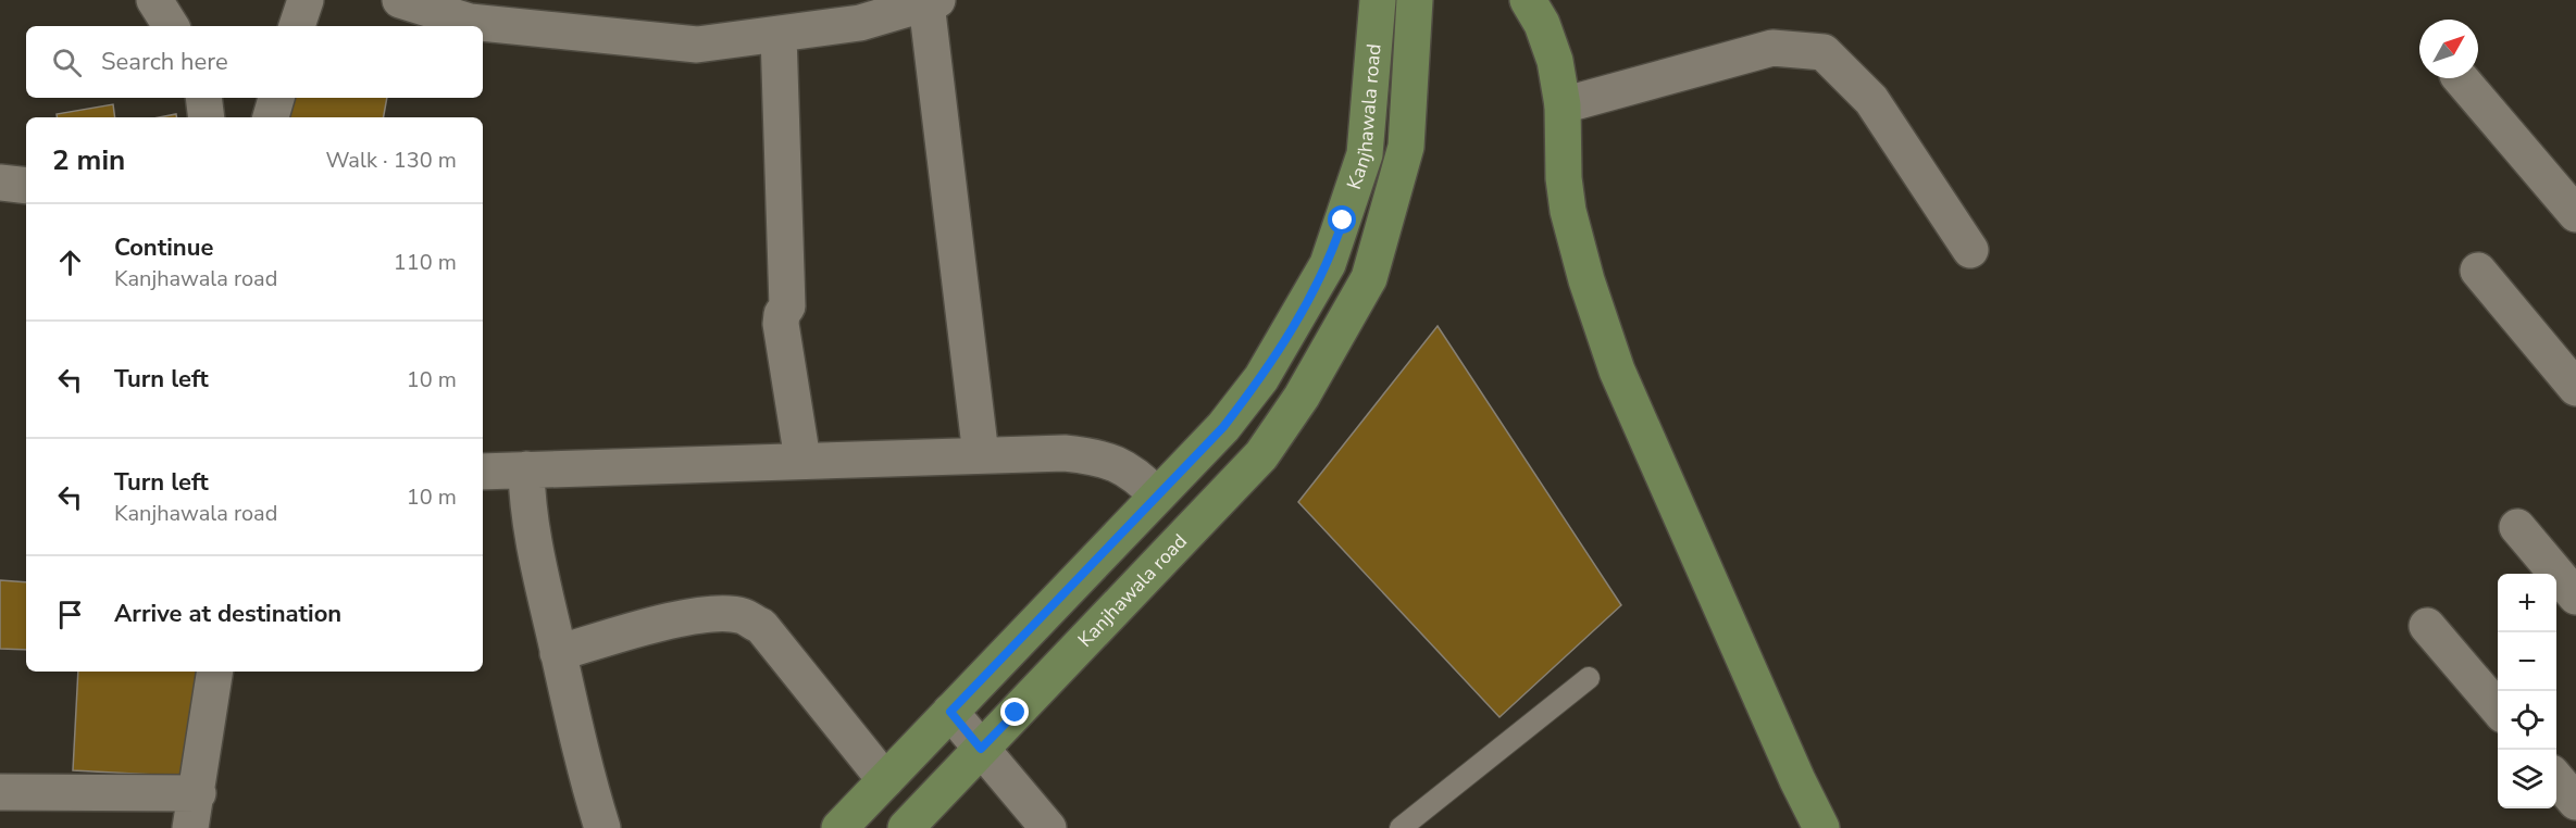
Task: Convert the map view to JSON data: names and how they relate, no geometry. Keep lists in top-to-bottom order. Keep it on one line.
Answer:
{"streets":{"main road":["Kanjhawala road"]},"north":"top right","page":{"search":"Search here","heading":["2 min","Walk · 130 m"],"list":[["Continue","Kanjhawala road","110 m"],["Turn left","10 m"],["Turn left","Kanjhawala road","10 m"],"Arrive at destination"],"map_buttons":["+","−"]}}
